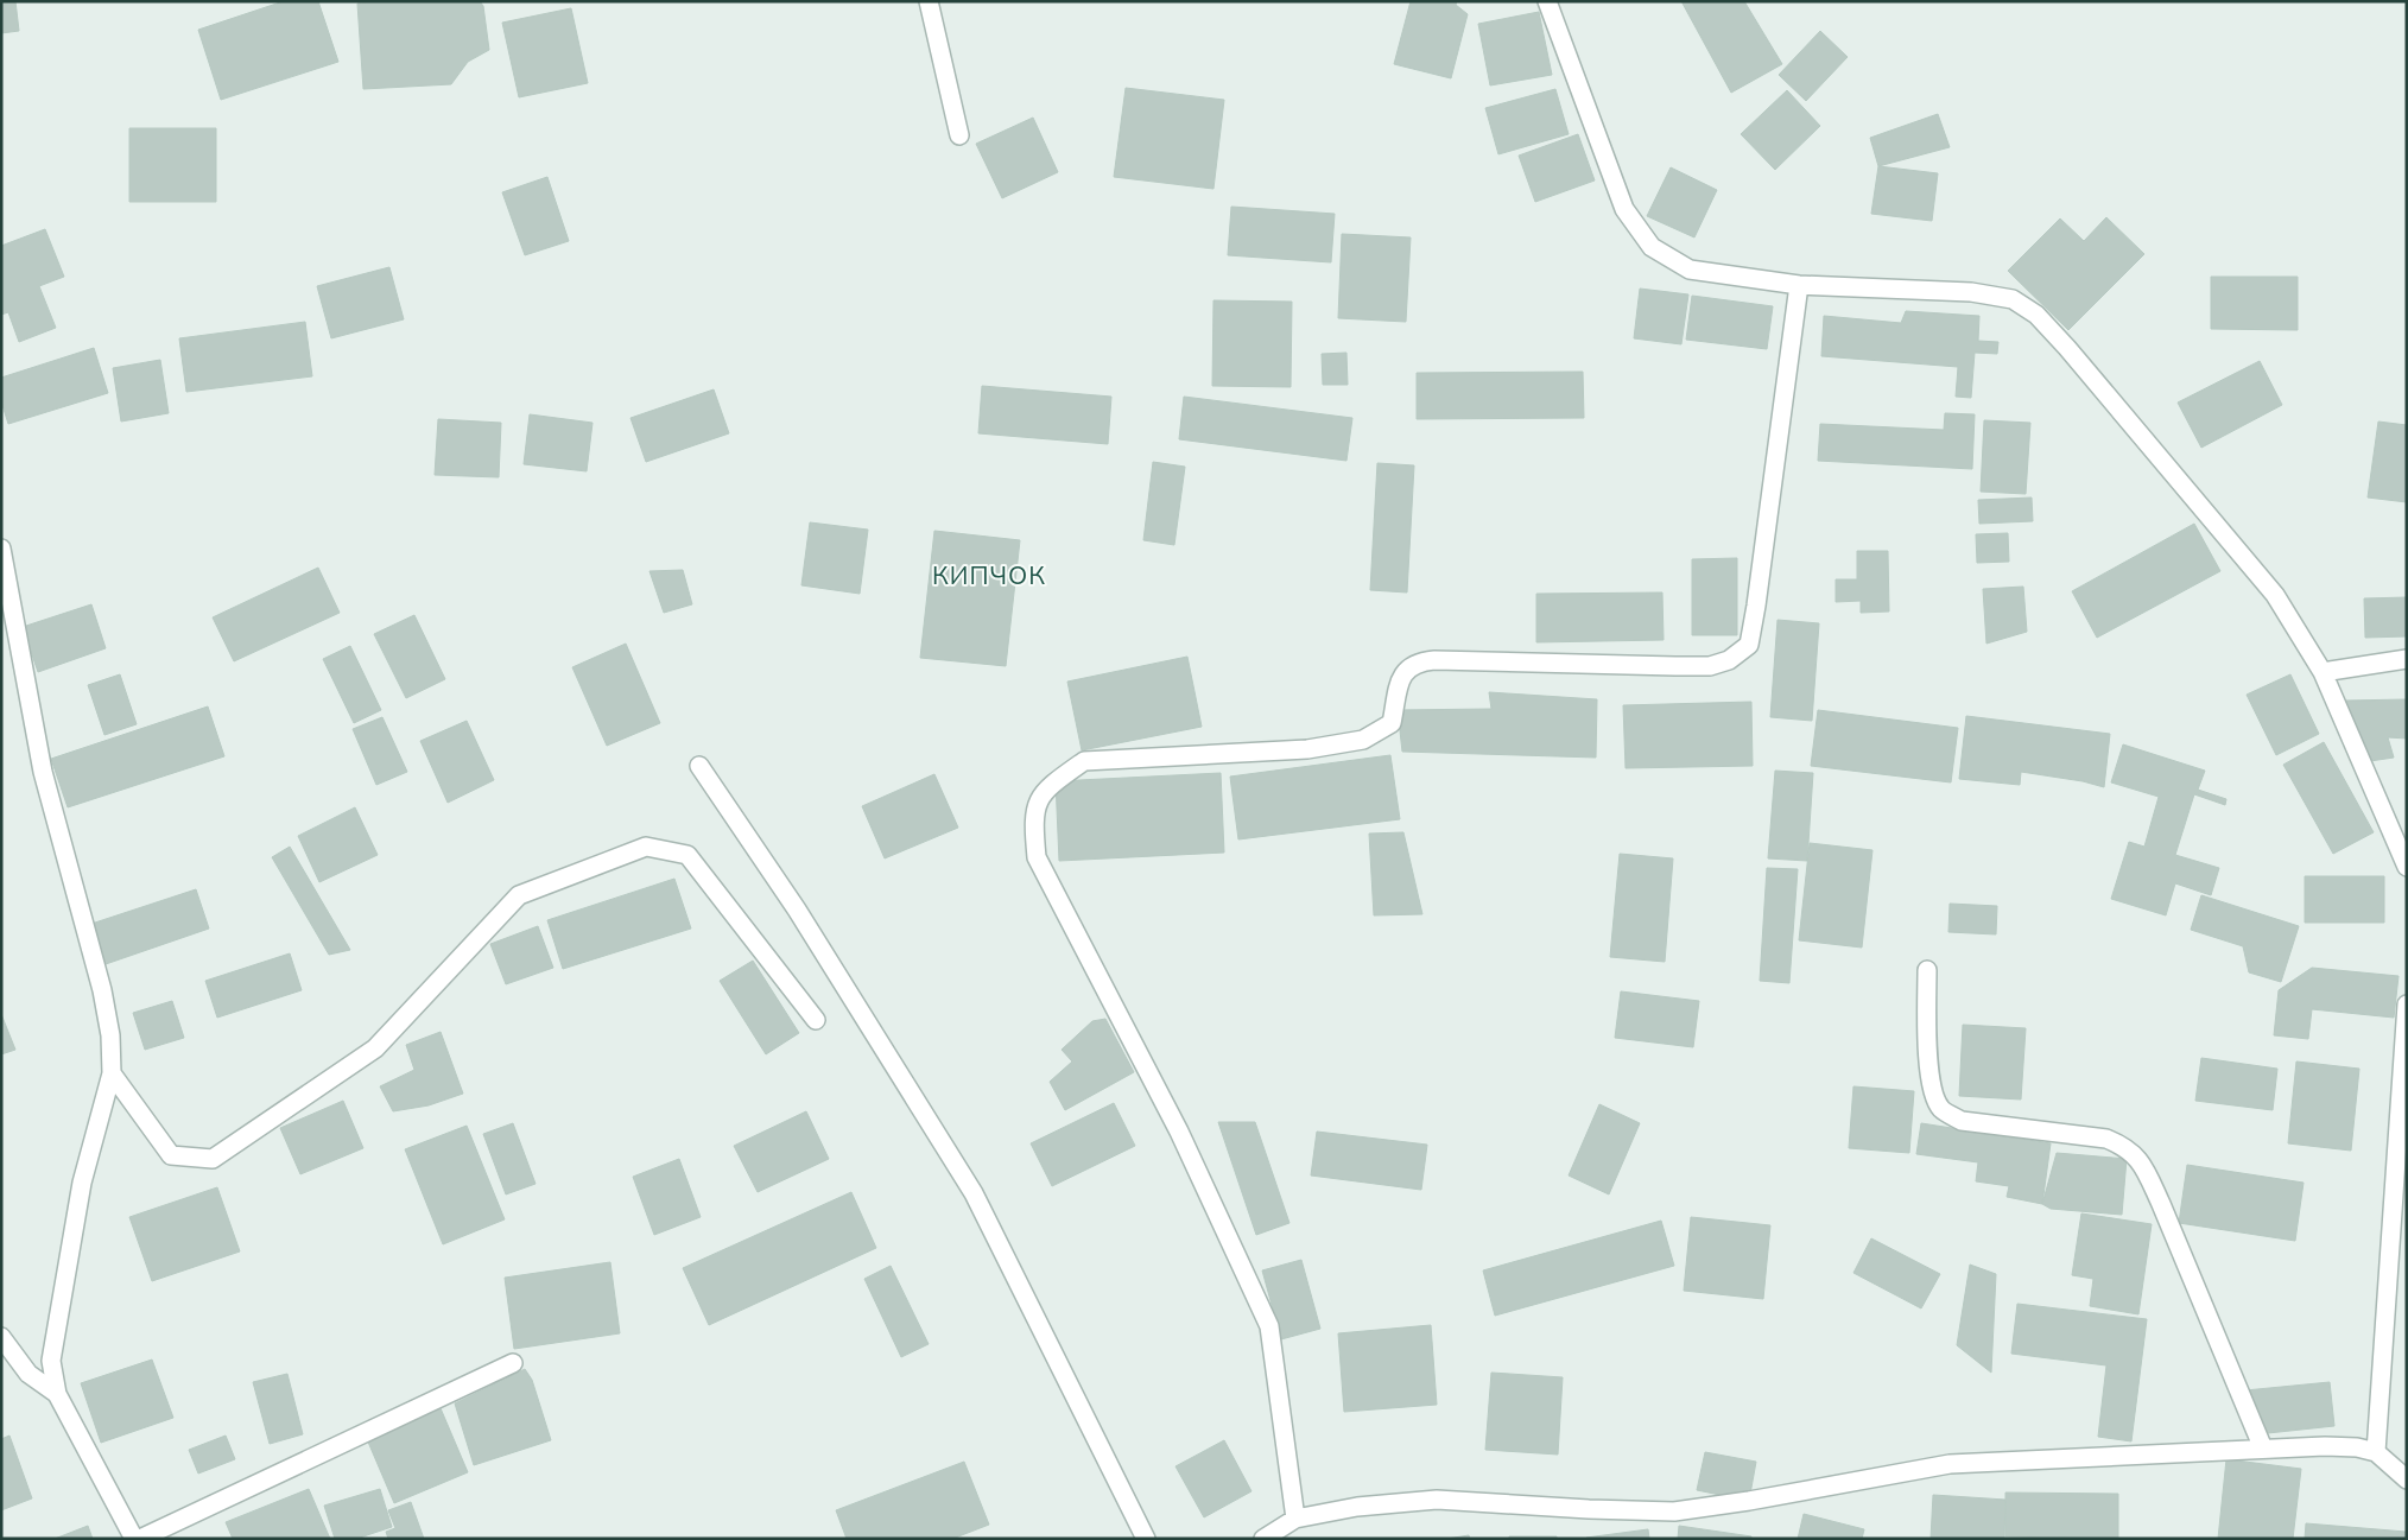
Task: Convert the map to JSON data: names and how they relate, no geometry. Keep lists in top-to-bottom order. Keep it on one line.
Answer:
{"districts":["КИПЧОК"]}
